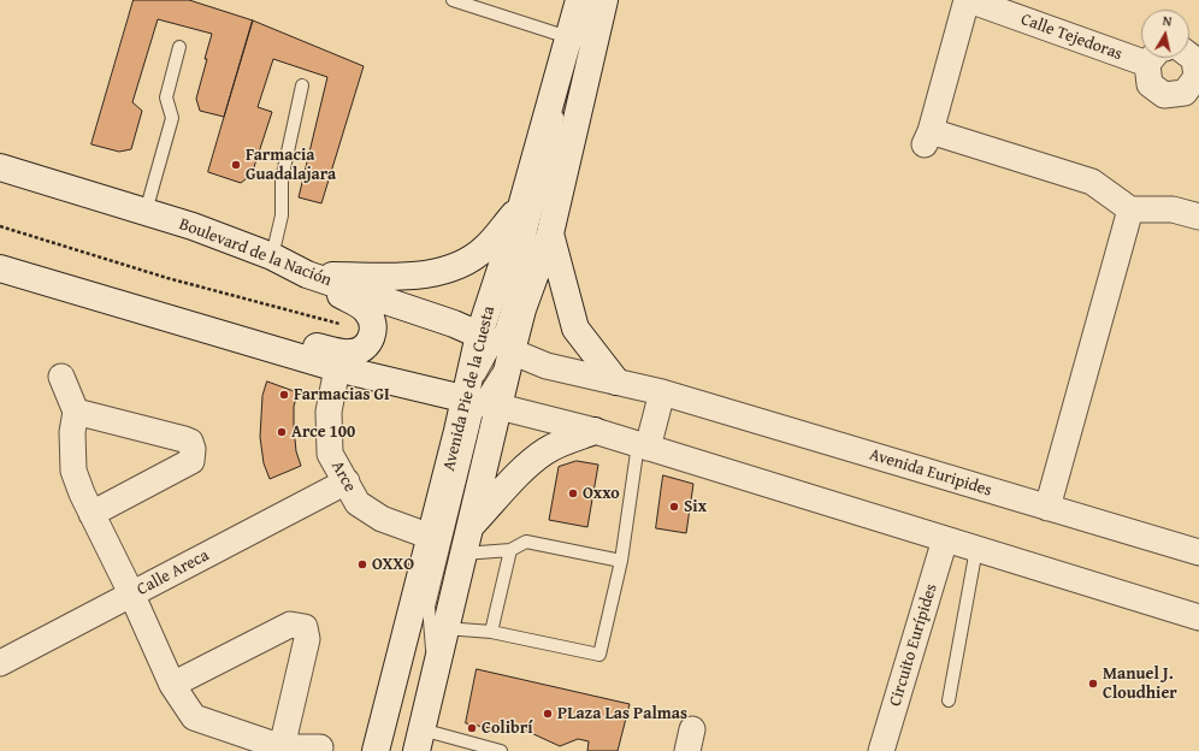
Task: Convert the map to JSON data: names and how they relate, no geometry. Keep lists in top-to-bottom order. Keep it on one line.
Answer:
{"streets":{"main road":["Boulevard de la Nación","Avenida Pie de la Cuesta"],"street":["Calle Tejedoras","Avenida Euripides","Arce","Calle Areca","Circuito Eurípides"]},"crossings":[["Boulevard de la Nación","Avenida Pie de la Cuesta"],["Boulevard de la Nación","Avenida Euripides"],["Avenida Pie de la Cuesta","Avenida Euripides"],["Avenida Pie de la Cuesta","Arce"],["Arce","Calle Areca"]],"places":["Farmacia Guadalajara","Farmacias GI","Arce 100","Oxxo","Six","OXXO","Manuel J. Cloudhier","PLaza Las Palmas","Colibrí"],"north":"top"}
